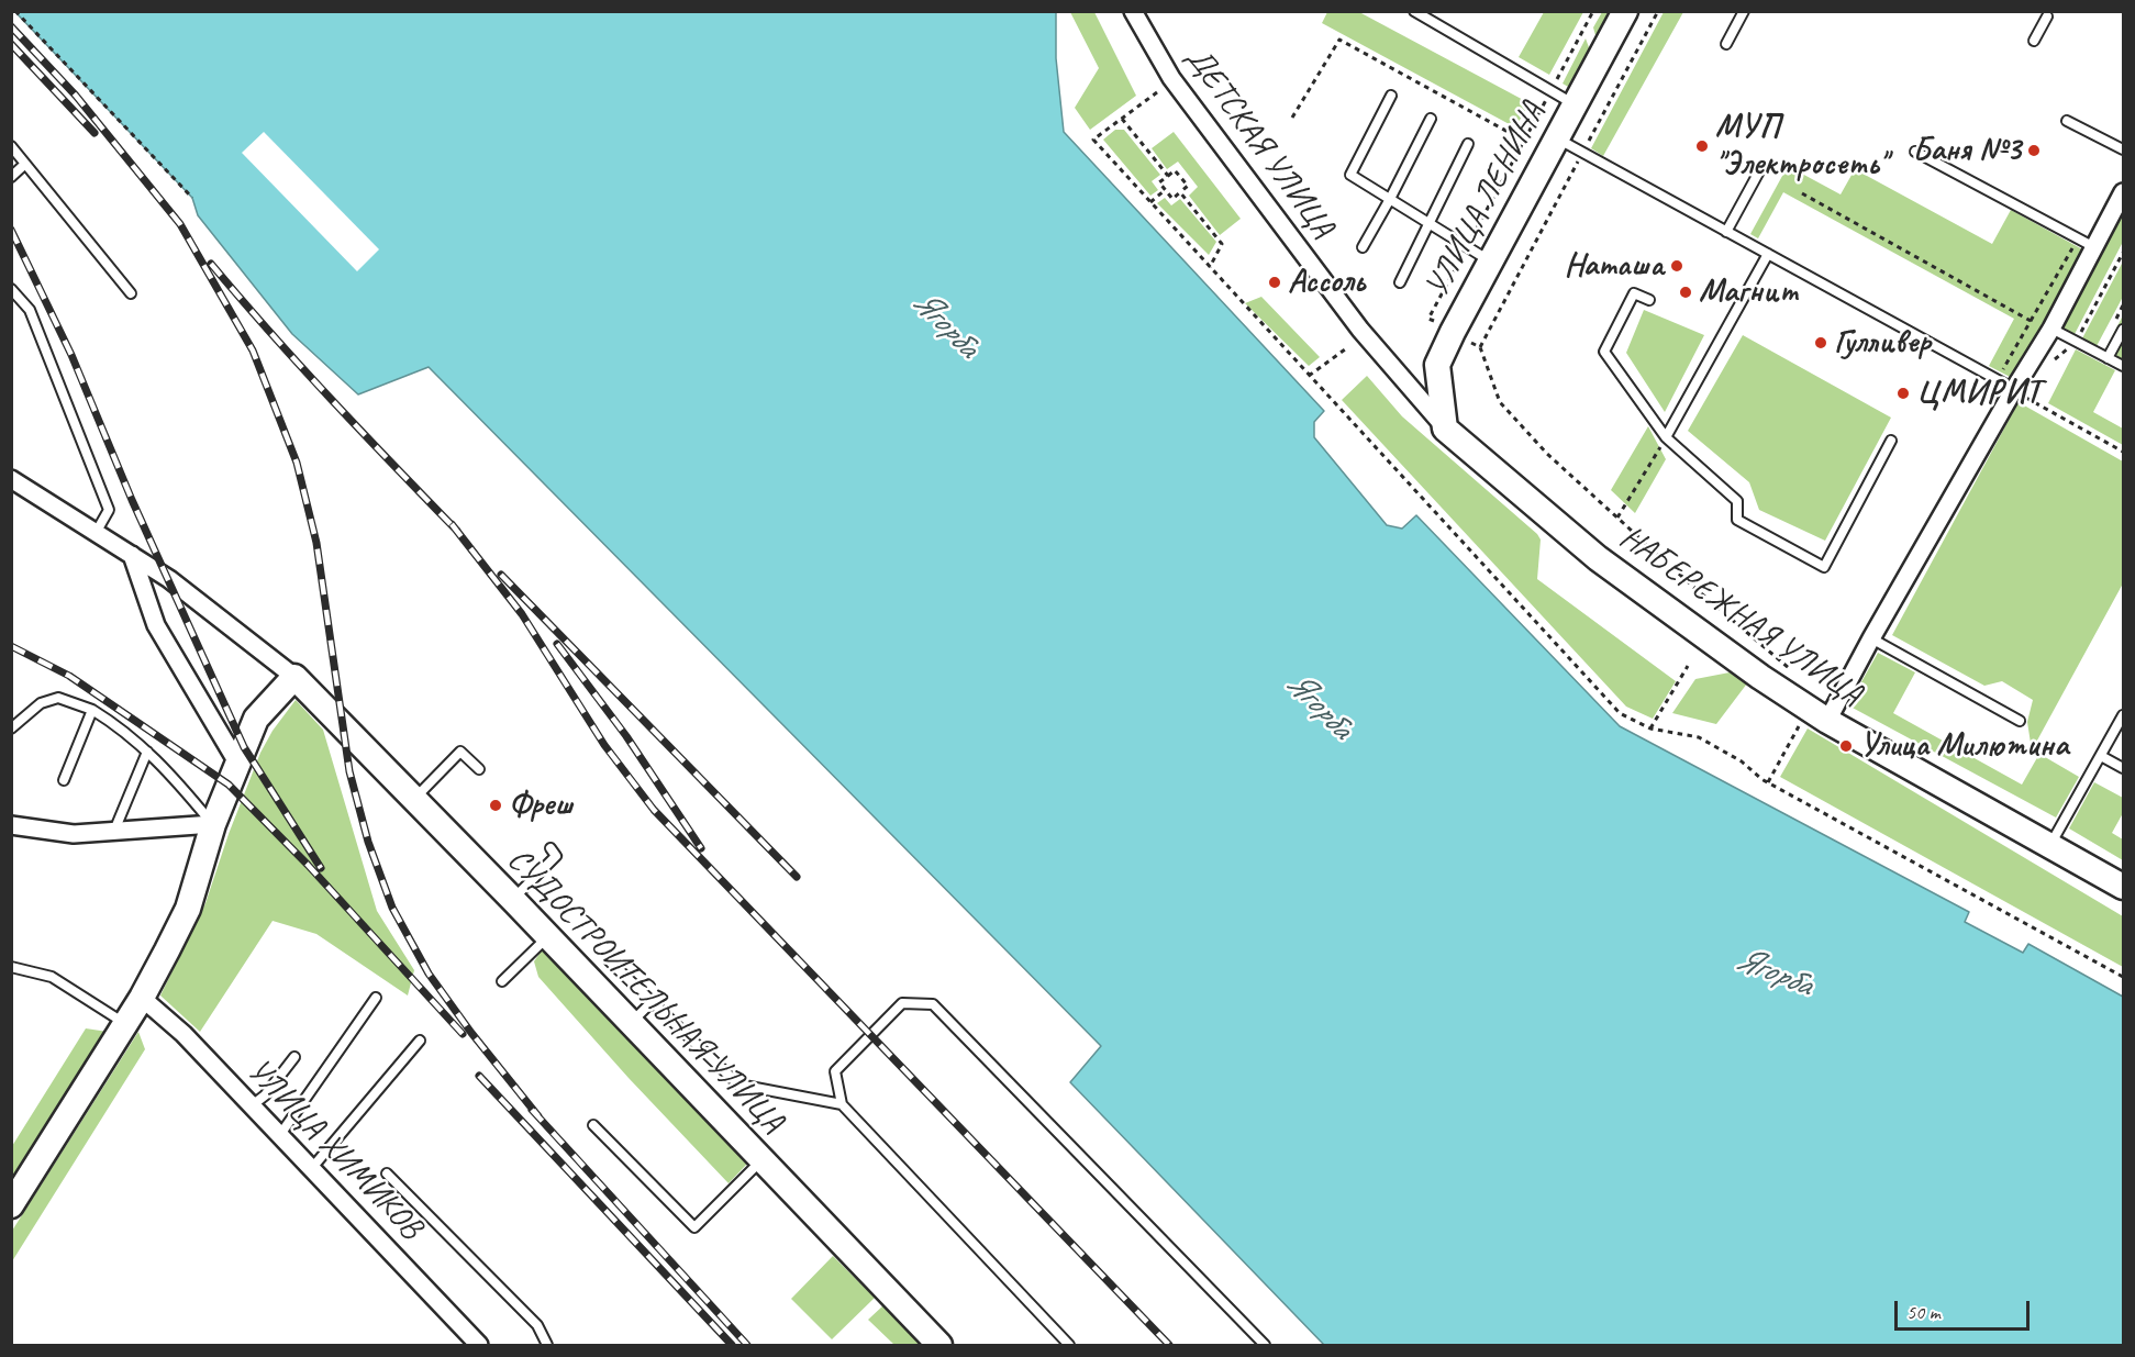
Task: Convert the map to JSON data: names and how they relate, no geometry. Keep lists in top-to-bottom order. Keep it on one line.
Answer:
{"streets":{"main road":["УЛИЦА ЛЕНИНА","НАБЕРЕЖНАЯ УЛИЦА","СУДОСТРОИТЕЛЬНАЯ УЛИЦА"],"street":["ДЕТСКАЯ УЛИЦА","УЛИЦА ХИМИКОВ"]},"crossings":[["ДЕТСКАЯ УЛИЦА","УЛИЦА ЛЕНИНА"],["ДЕТСКАЯ УЛИЦА","НАБЕРЕЖНАЯ УЛИЦА"],["УЛИЦА ЛЕНИНА","НАБЕРЕЖНАЯ УЛИЦА"]],"water":["Ягорба"],"places":["МУП \"Электросеть\"","Баня №3","Наташа","Ассоль","Магнит","Гулливер","ЦМИРИТ","Улица Милютина","Фреш"],"scale_bar":"50 m"}
